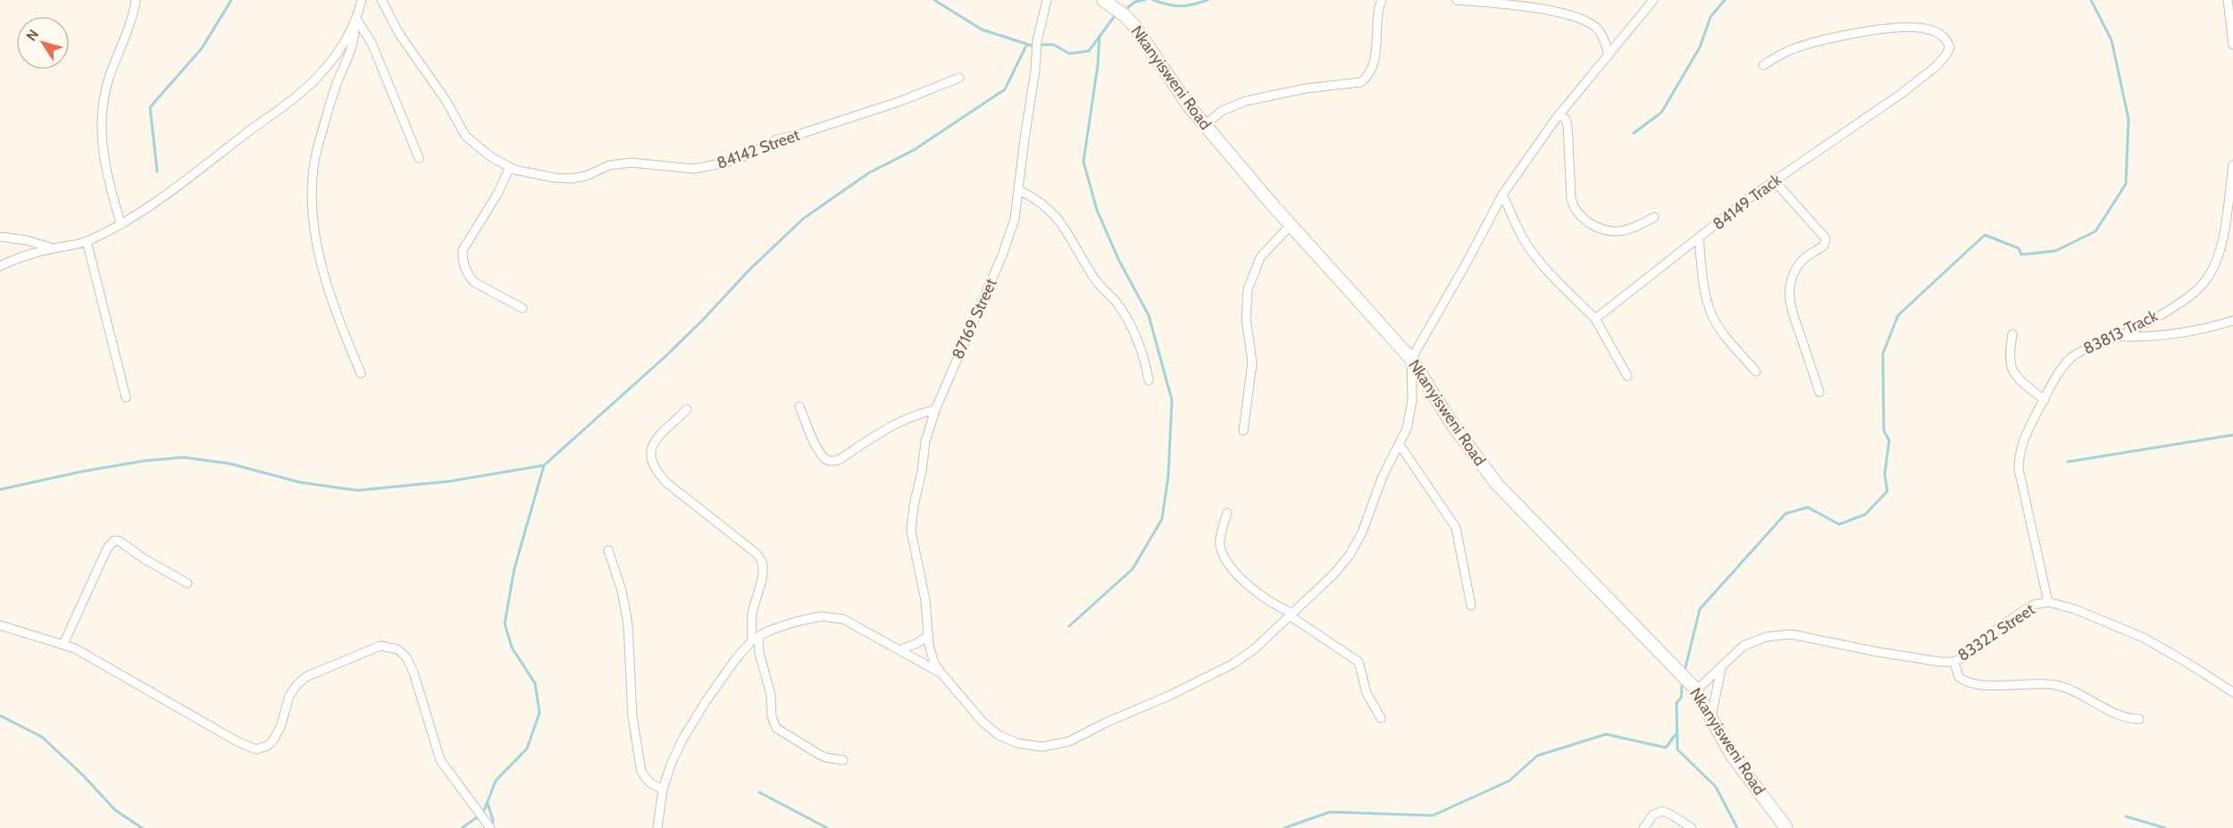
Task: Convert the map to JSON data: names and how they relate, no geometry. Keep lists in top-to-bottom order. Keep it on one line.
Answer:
{"streets":{"street":["Nkanyisweni Road","84142 Street","84149 Track","87169 Street","83813 Track","83322 Street"]},"crossings":[["Nkanyisweni Road","83322 Street"],["83813 Track","83322 Street"]],"north":"top left"}
